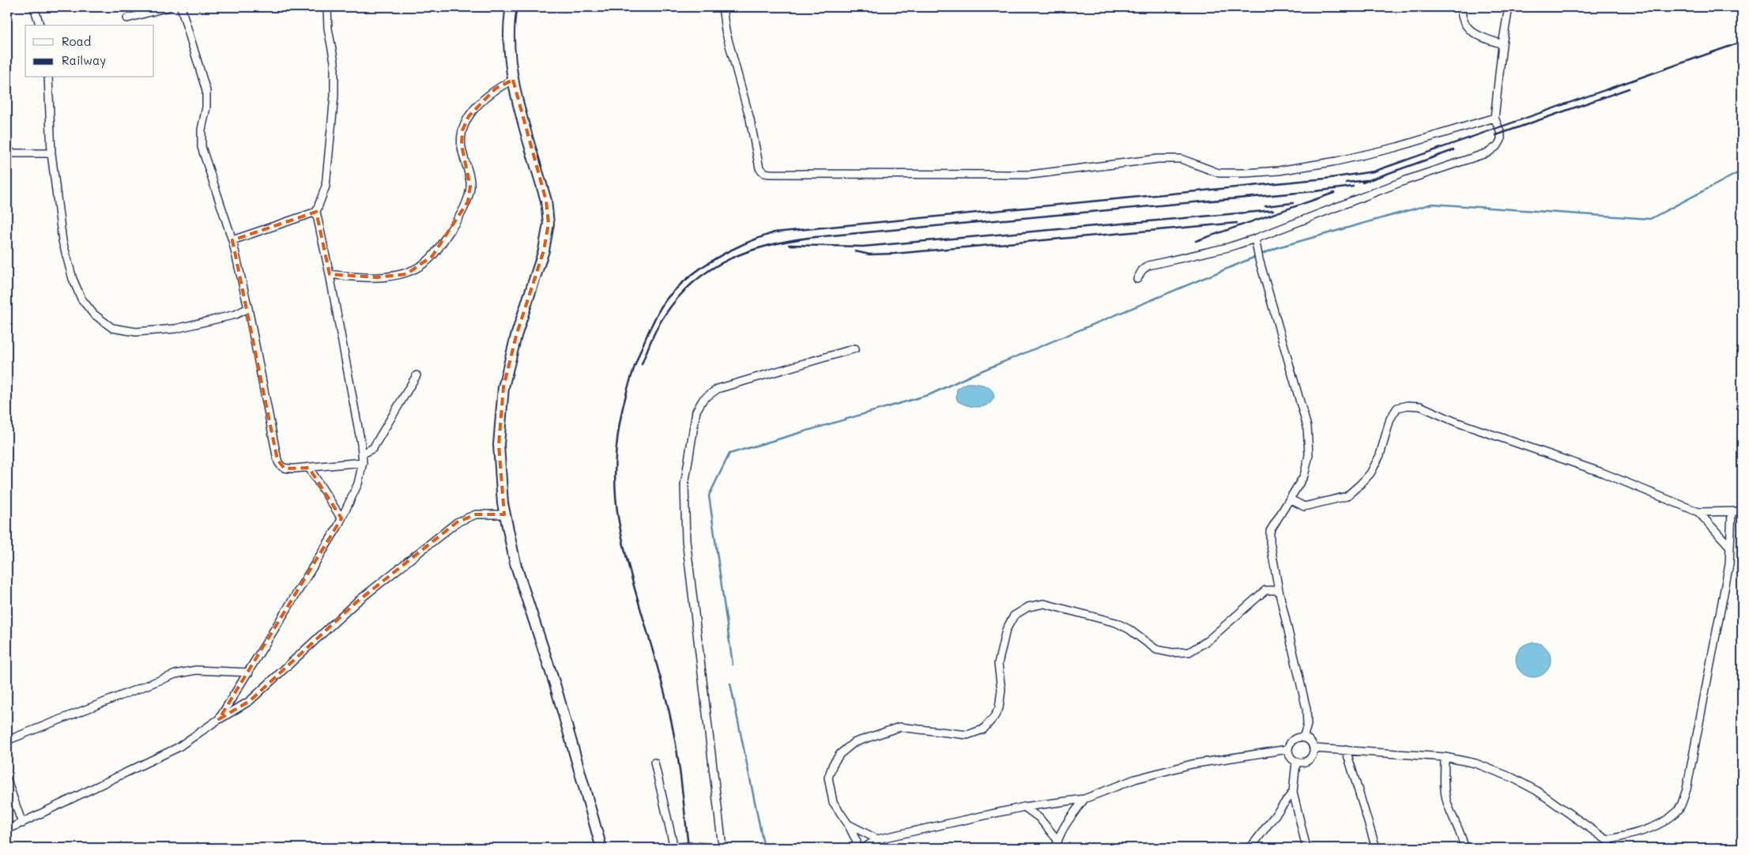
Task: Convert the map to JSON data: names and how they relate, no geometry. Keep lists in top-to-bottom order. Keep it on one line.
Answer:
{"legend":["Road","Railway"]}
